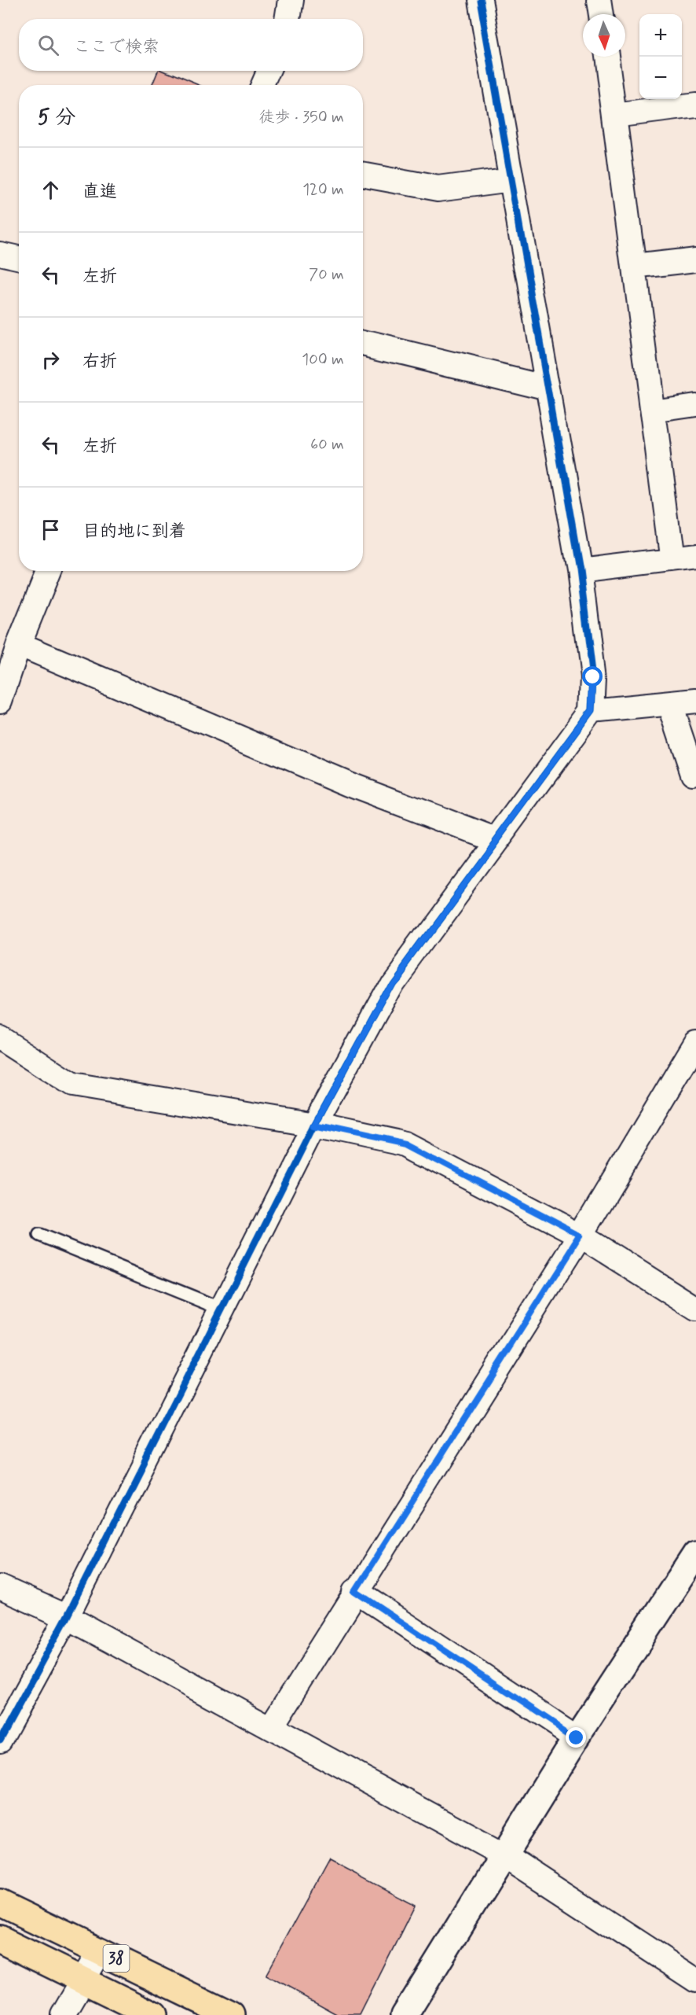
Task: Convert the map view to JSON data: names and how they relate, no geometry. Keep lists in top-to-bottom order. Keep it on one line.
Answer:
{"streets":{"main road":["38"]},"north":"bottom","page":{"map_buttons":["+","−"],"search":"ここで検索","heading":["5 分","徒歩 · 350 m"],"list":[["直進","120 m"],["左折","70 m"],["右折","100 m"],["左折","60 m"],"目的地に到着"]}}
